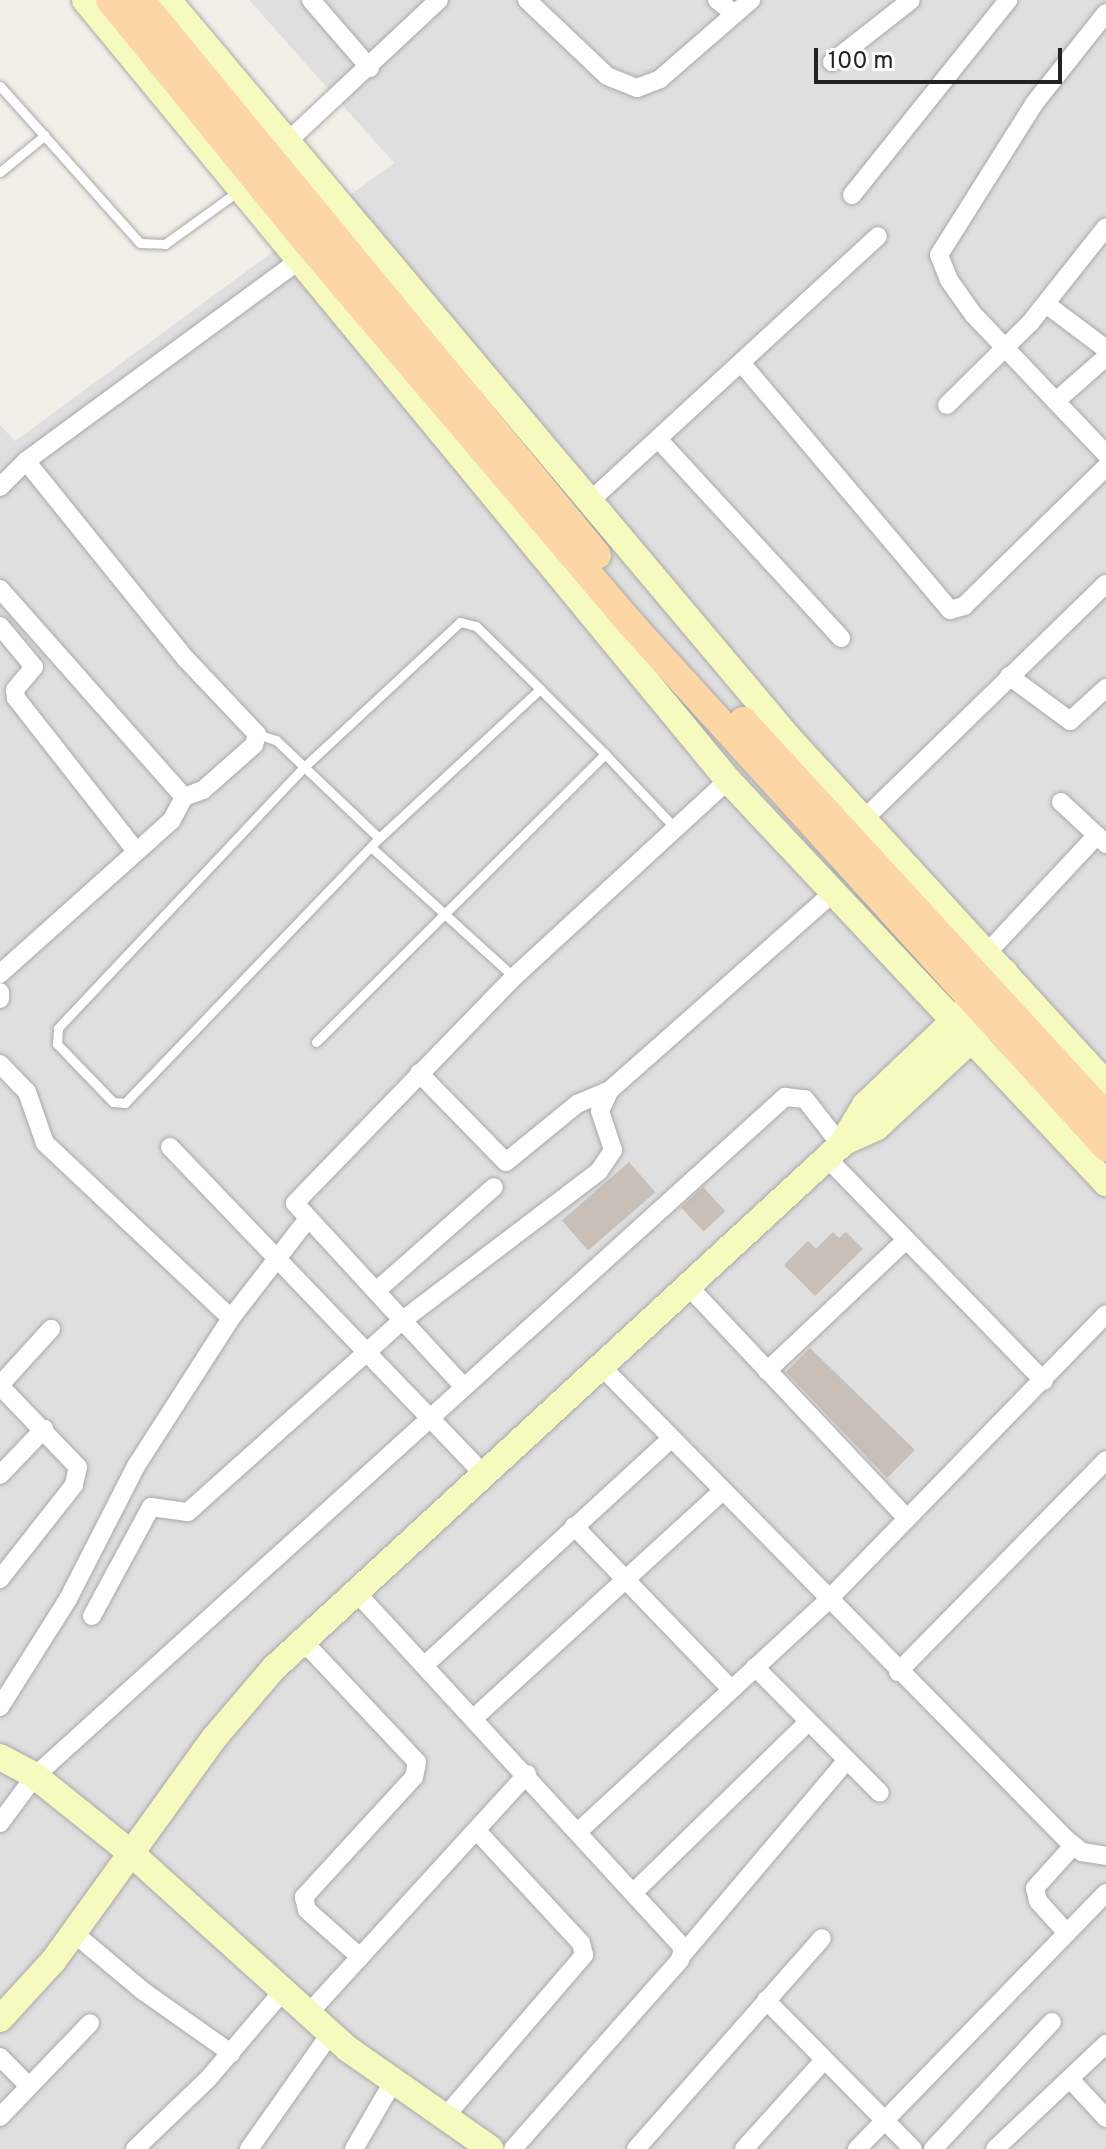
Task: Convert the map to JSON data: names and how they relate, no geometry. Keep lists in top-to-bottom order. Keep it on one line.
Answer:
{"scale_bar":"100 m"}
